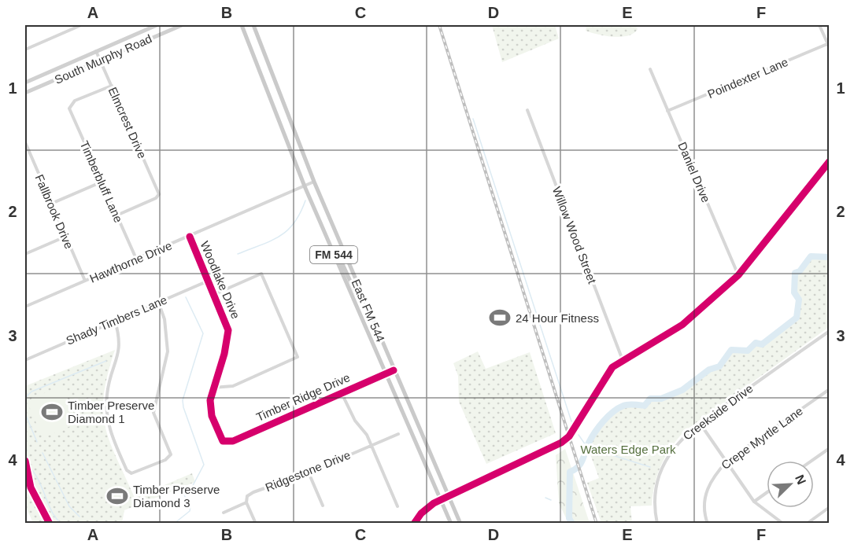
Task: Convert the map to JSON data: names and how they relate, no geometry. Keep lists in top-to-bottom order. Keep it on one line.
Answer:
{"streets":{"main road":["South Murphy Road","FM 544","East FM 544"],"street":["Poindexter Lane","Elmcrest Drive","Daniel Drive","Timberbluff Lane","Fallbrook Drive","Willow Wood Street","Hawthorne Drive","Woodlake Drive","Shady Timbers Lane","Timber Ridge Drive","Creekside Drive","Crepe Myrtle Lane","Ridgestone Drive"]},"crossings":[["South Murphy Road","Elmcrest Drive"],["Poindexter Lane","Daniel Drive"],["Elmcrest Drive","Timberbluff Lane"],["Timberbluff Lane","Hawthorne Drive"],["Fallbrook Drive","Hawthorne Drive"],["Hawthorne Drive","Woodlake Drive"],["Hawthorne Drive","East FM 544"],["Woodlake Drive","Shady Timbers Lane"],["Woodlake Drive","Timber Ridge Drive"],["East FM 544","Timber Ridge Drive"]],"parks":["Waters Edge Park"],"places":{"sports":["24 Hour Fitness","Timber Preserve Diamond 1","Timber Preserve Diamond 3"]},"north":"top right","grid":{"columns":["A","B","C","D","E","F"],"rows":["1","2","3","4"]}}
